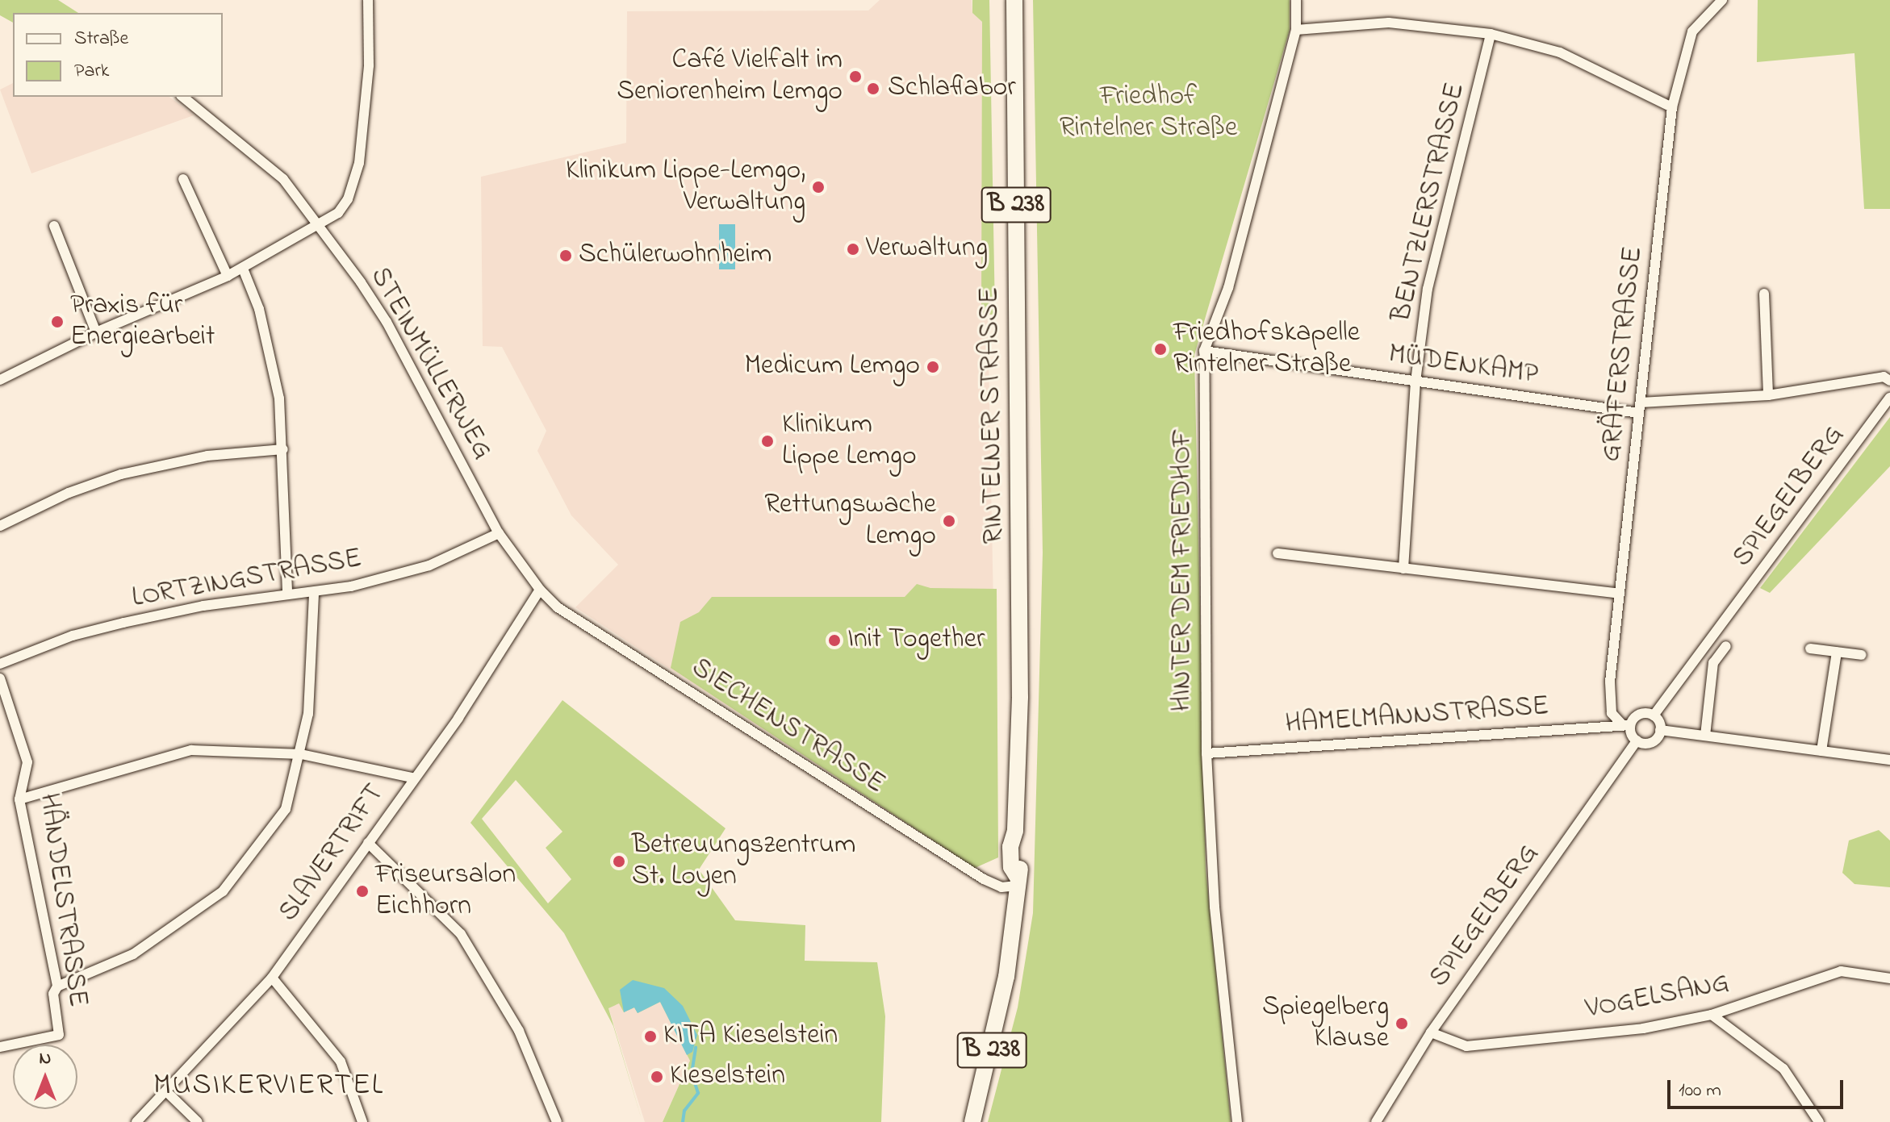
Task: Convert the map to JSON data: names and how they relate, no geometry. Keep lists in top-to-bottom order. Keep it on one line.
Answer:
{"streets":{"main road":["B 238","RINTELNER STRASSE"],"street":["BENTZLERSTRASSE","GRÄFERSTRASSE","STEINMÜLLERWEG","MÜDENKAMP","SPIEGELBERG","HINTER DEM FRIEDHOF","LORTZINGSTRASSE","HAMELMANNSTRASSE","SIECHENSTRASSE","SLAVERTRIFT","HÄNDELSTRASSE","VOGELSANG"]},"crossings":[["BENTZLERSTRASSE","MÜDENKAMP"],["GRÄFERSTRASSE","MÜDENKAMP"],["GRÄFERSTRASSE","SPIEGELBERG"],["GRÄFERSTRASSE","HAMELMANNSTRASSE"],["STEINMÜLLERWEG","LORTZINGSTRASSE"],["STEINMÜLLERWEG","SIECHENSTRASSE"],["STEINMÜLLERWEG","SLAVERTRIFT"],["MÜDENKAMP","HINTER DEM FRIEDHOF"],["RINTELNER STRASSE","SIECHENSTRASSE"],["SPIEGELBERG","HAMELMANNSTRASSE"],["SPIEGELBERG","VOGELSANG"],["HINTER DEM FRIEDHOF","HAMELMANNSTRASSE"],["SIECHENSTRASSE","SLAVERTRIFT"]],"districts":["MUSIKERVIERTEL"],"parks":["Friedhof Rintelner Straße"],"places":["Café Vielfalt im Seniorenheim Lemgo","Schlaflabor","Klinikum Lippe-Lemgo, Verwaltung","Verwaltung","Schülerwohnheim","Praxis für Energiearbeit","Friedhofskapelle Rintelner Straße","Medicum Lemgo","Klinikum Lippe Lemgo","Rettungswache Lemgo","Init Together","Betreuungszentrum St. Loyen","Friseursalon Eichhorn","Spiegelberg Klause","KITA Kieselstein","Kieselstein"],"legend":["Straße","Park"],"scale_bar":"100 m","north":"top"}
